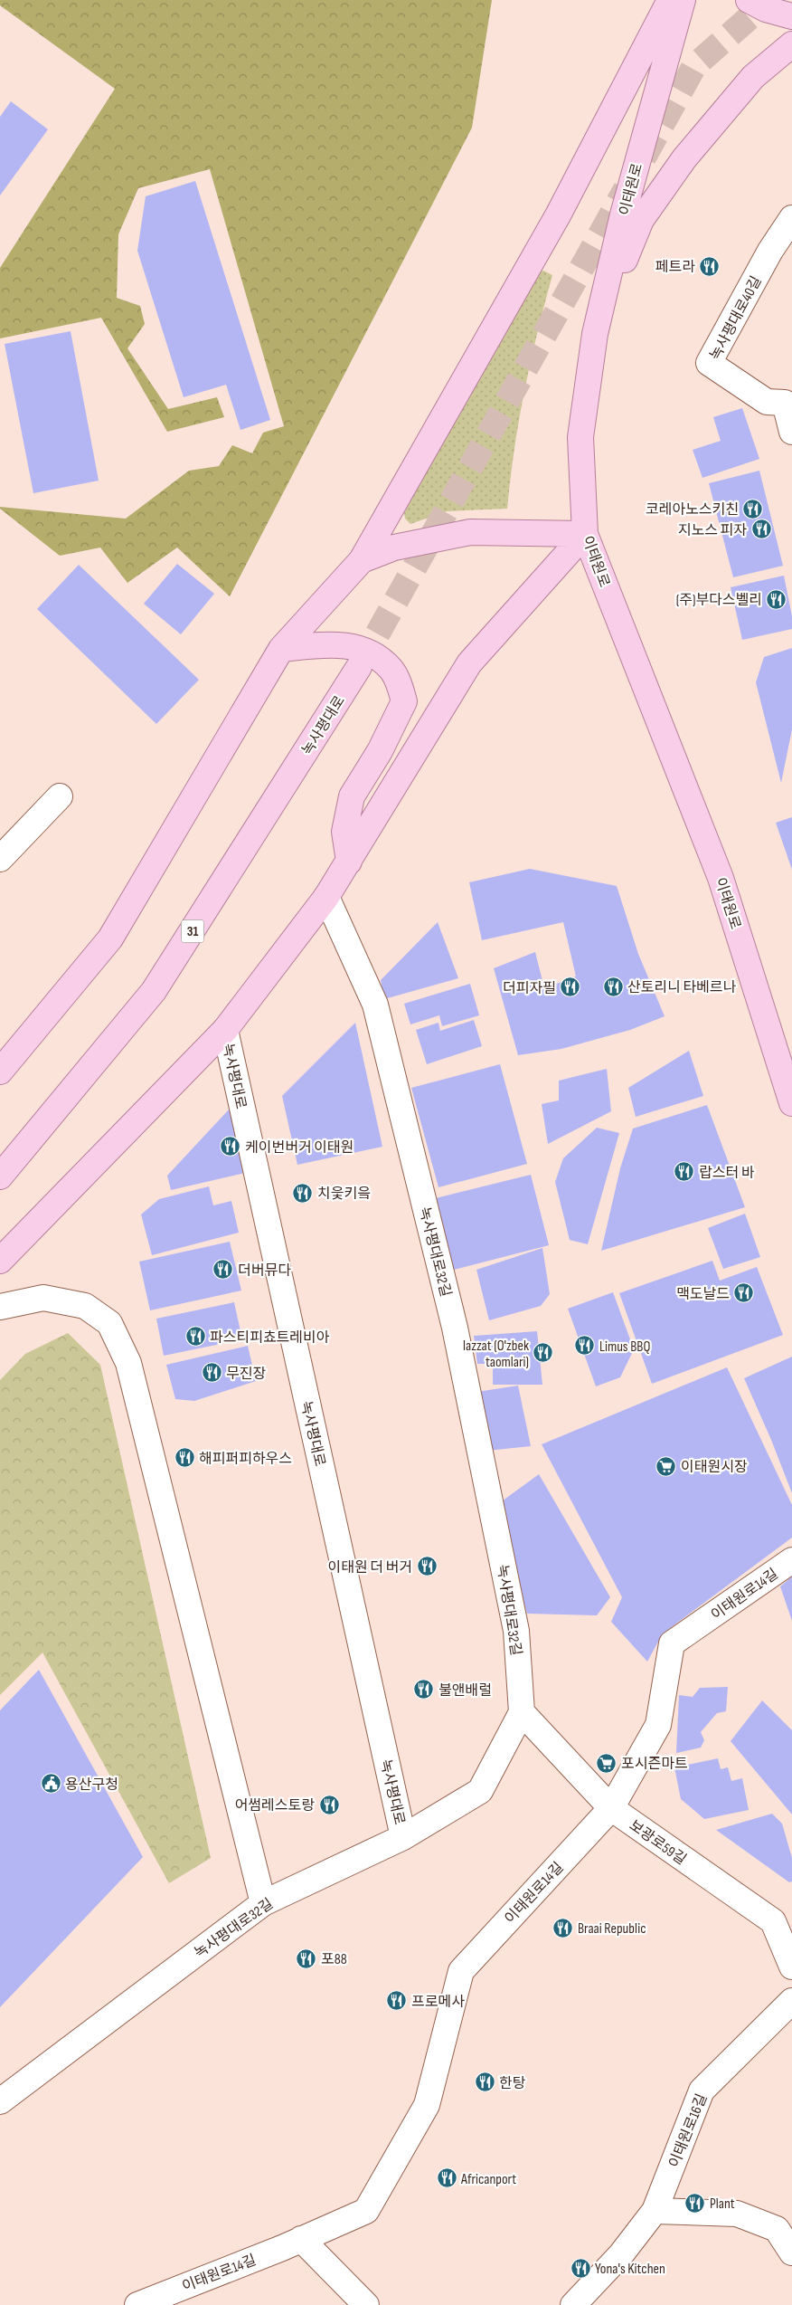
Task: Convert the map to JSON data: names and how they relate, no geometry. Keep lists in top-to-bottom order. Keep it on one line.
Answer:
{"streets":{"main road":["이태원로","녹사평대로","31"],"street":["녹사평대로40길","녹사평대로32길","이태원로14길","보광로59길","이태원로16길"]},"crossings":[["녹사평대로","녹사평대로32길"],["녹사평대로32길","보광로59길"],["이태원로14길","보광로59길"]],"places":{"restaurant":["페트라","코레아노스키친","지노스 피자","(주)부다스벨리","산토리니 타베르나","더피자필","케이번버거 이태원","랍스터 바","치읓키읔","더버뮤다","맥도날드","파스티피쵸트레비아","Limus BBQ","lazzat (O'zbek taomlari)","무진장","해피퍼피하우스","이태원 더 버거","불앤배럴","어썸레스토랑","Braai Republic","포88","프로메사","한탕","Africanport","Plant","Yona's Kitchen"],"supermarket":["이태원시장","포시즌마트"],"public building":["용산구청"]}}
